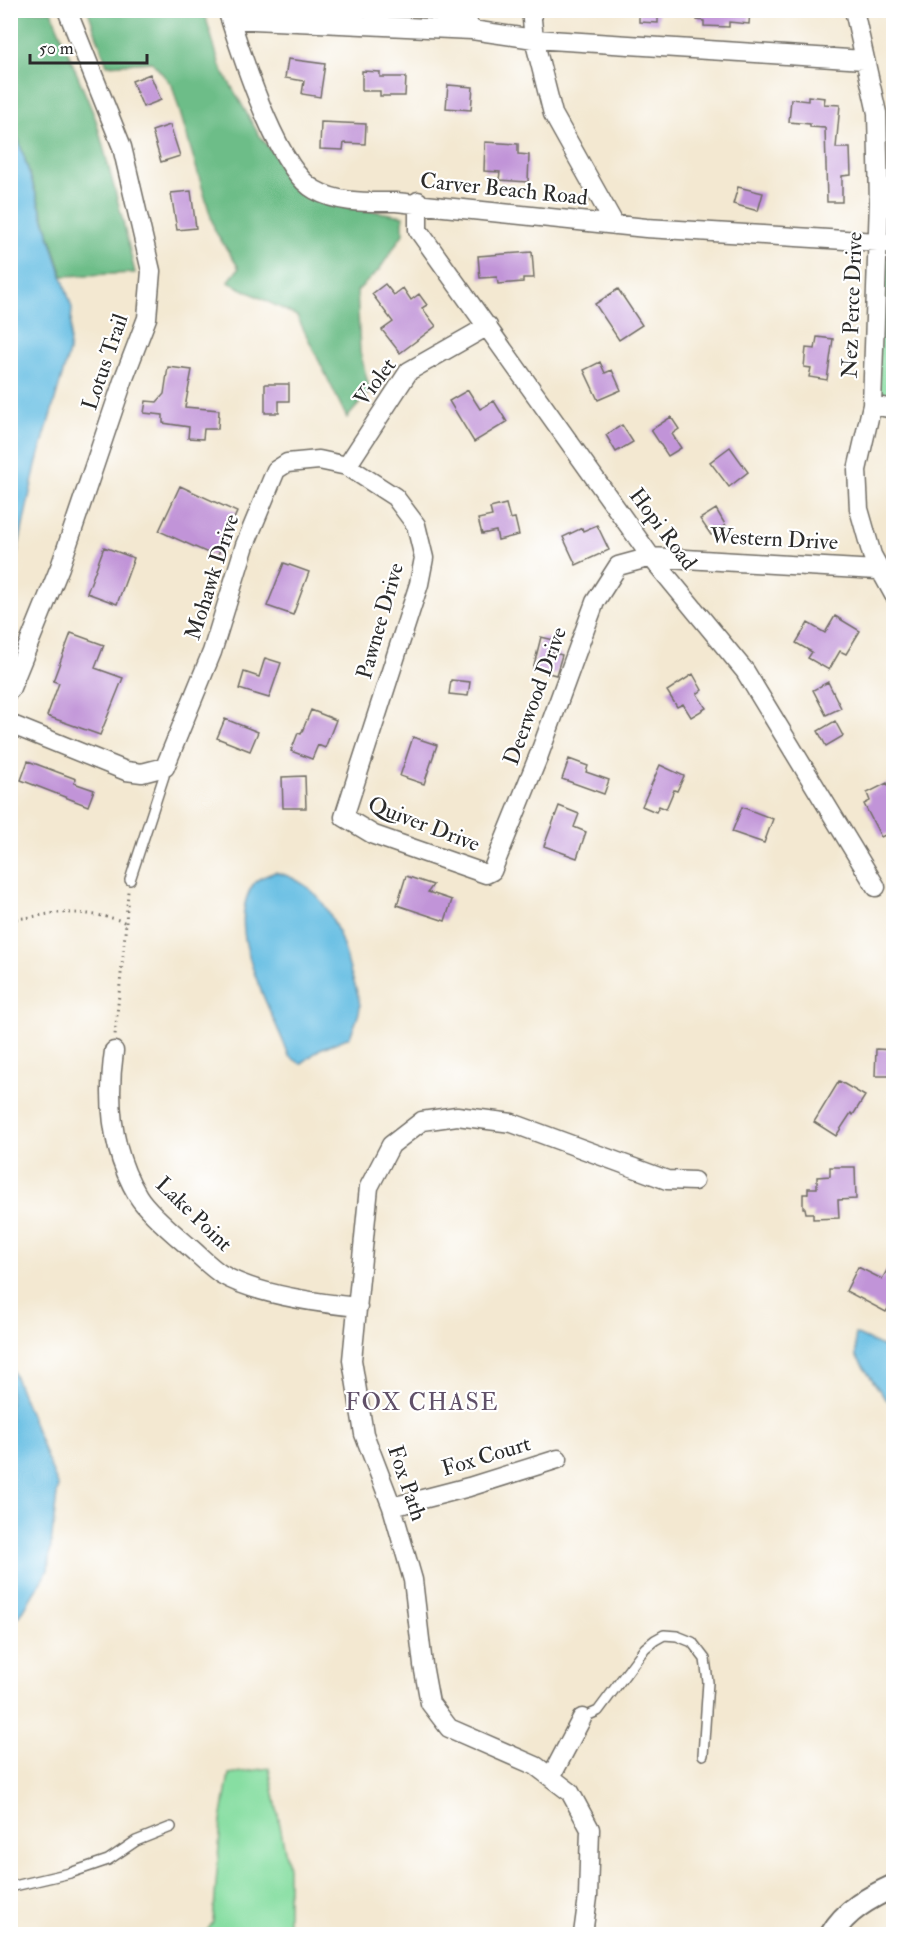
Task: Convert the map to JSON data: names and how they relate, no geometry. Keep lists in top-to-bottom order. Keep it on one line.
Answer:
{"streets":{"street":["Carver Beach Road","Nez Perce Drive","Lotus Trail","Violet","Hopi Road","Western Drive","Mohawk Drive","Pawnee Drive","Deerwood Drive","Quiver Drive","Lake Point","Fox Court","Fox Path"]},"crossings":[["Carver Beach Road","Nez Perce Drive"],["Carver Beach Road","Hopi Road"],["Nez Perce Drive","Western Drive"],["Violet","Hopi Road"],["Violet","Mohawk Drive"],["Violet","Pawnee Drive"],["Hopi Road","Western Drive"],["Hopi Road","Deerwood Drive"],["Western Drive","Deerwood Drive"],["Mohawk Drive","Pawnee Drive"],["Pawnee Drive","Quiver Drive"],["Deerwood Drive","Quiver Drive"],["Lake Point","Fox Path"],["Fox Court","Fox Path"]],"districts":["FOX CHASE"],"scale_bar":"50 m"}
